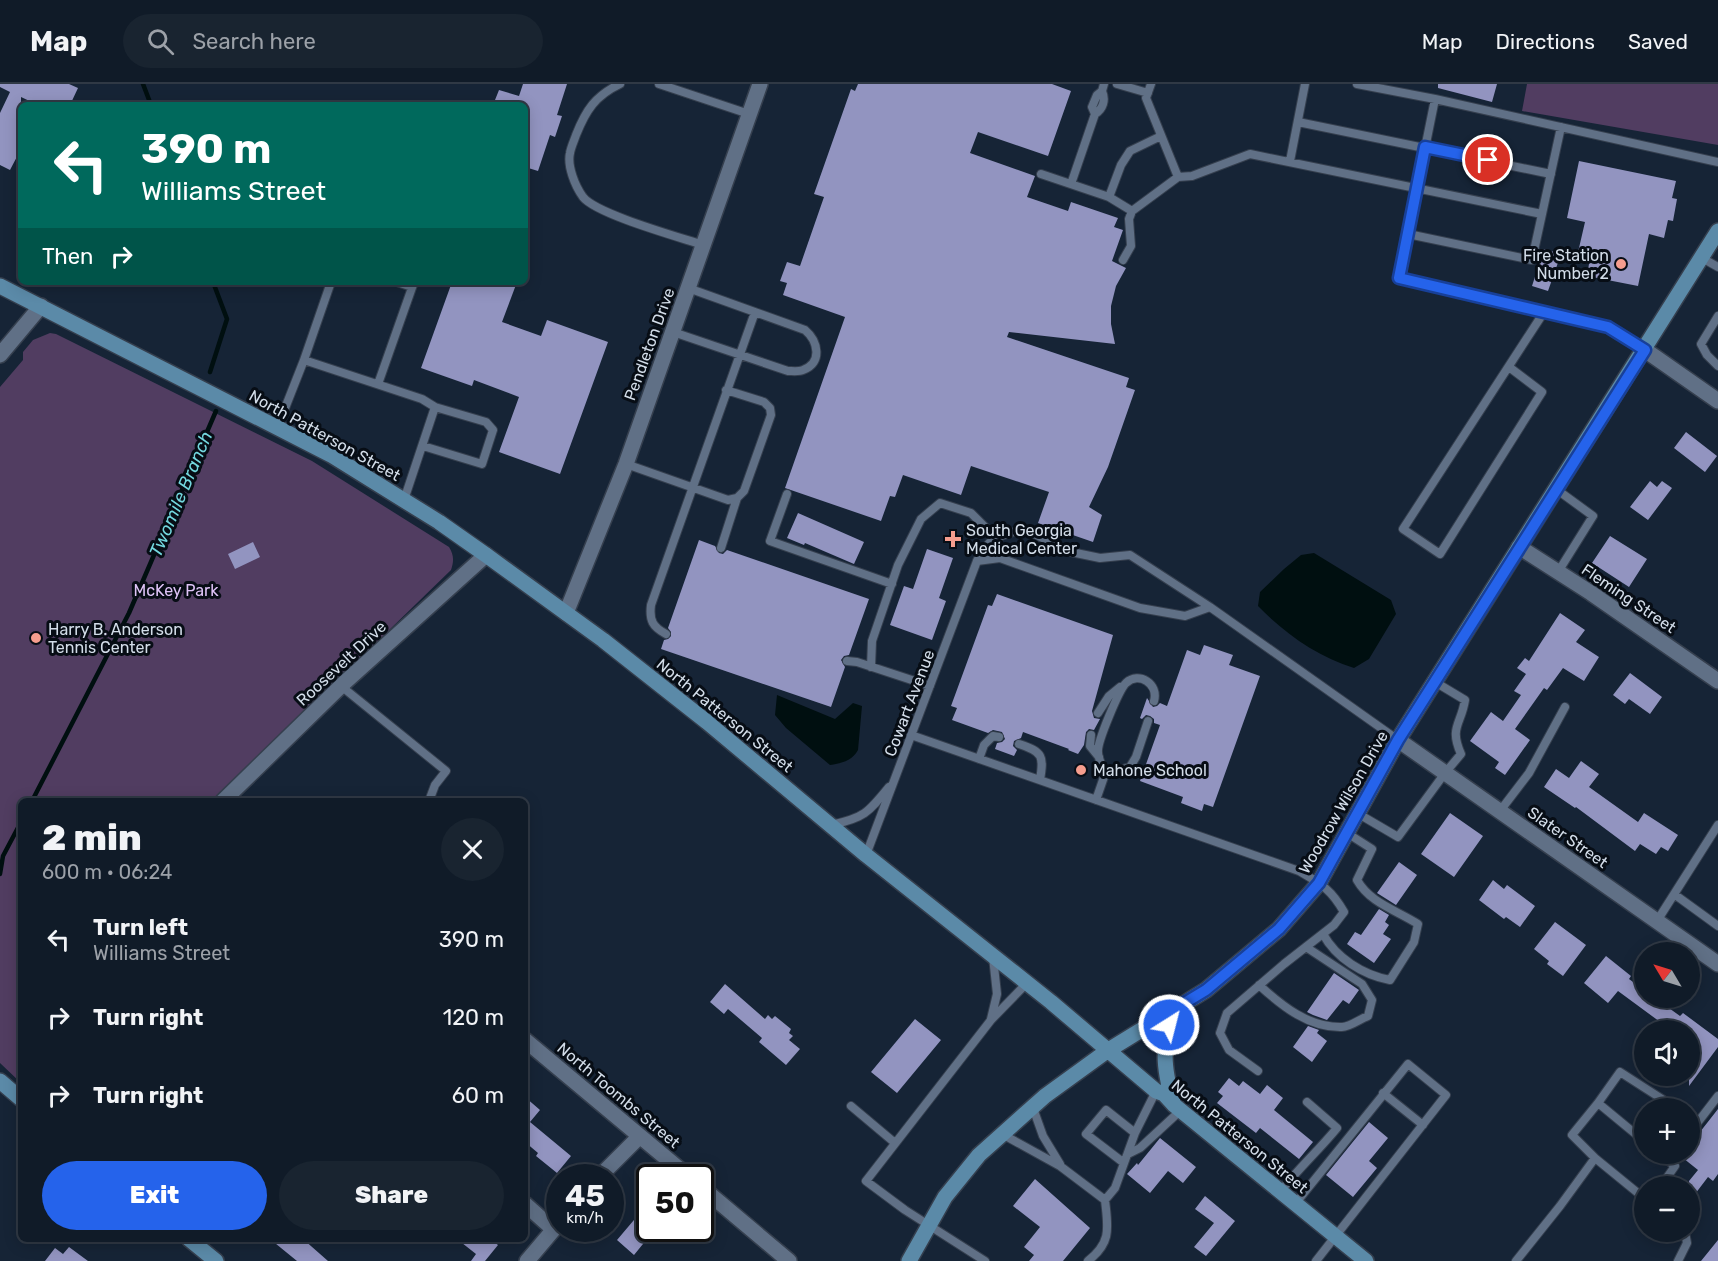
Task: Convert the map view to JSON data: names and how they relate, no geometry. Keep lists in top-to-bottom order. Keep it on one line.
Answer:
{"streets":{"main road":["North Patterson Street","Woodrow Wilson Drive"],"street":["Pendleton Drive","Fleming Street","Roosevelt Drive","Slater Street","North Toombs Street"],"lane":["Cowart Avenue"]},"crossings":[["Pendleton Drive","North Patterson Street"],["North Patterson Street","Roosevelt Drive"],["North Patterson Street","Cowart Avenue"],["North Patterson Street","Woodrow Wilson Drive"],["Fleming Street","Woodrow Wilson Drive"],["Woodrow Wilson Drive","Slater Street"]],"water":["Twomile Branch"],"parks":["McKey Park"],"places":{"other":["Fire Station Number 2","Harry B. Anderson Tennis Center","Mahone School"],"health":["South Georgia Medical Center"]},"north":"top left","page":{"header":"Map","search":"Search here","nav":["Map","Directions","Saved"],"turn":["390 m","Williams Street"],"then":"Then","heading":["2 min","600 m · 06:24"],"list":[{"name":"Turn left","note":"Williams Street","value":"390 m"},{"name":"Turn right","value":"120 m"},{"name":"Turn right","value":"60 m"}],"map_buttons":["+","−"],"buttons":["Exit","Share"],"speed":"45 km/h","limit":"50"}}
